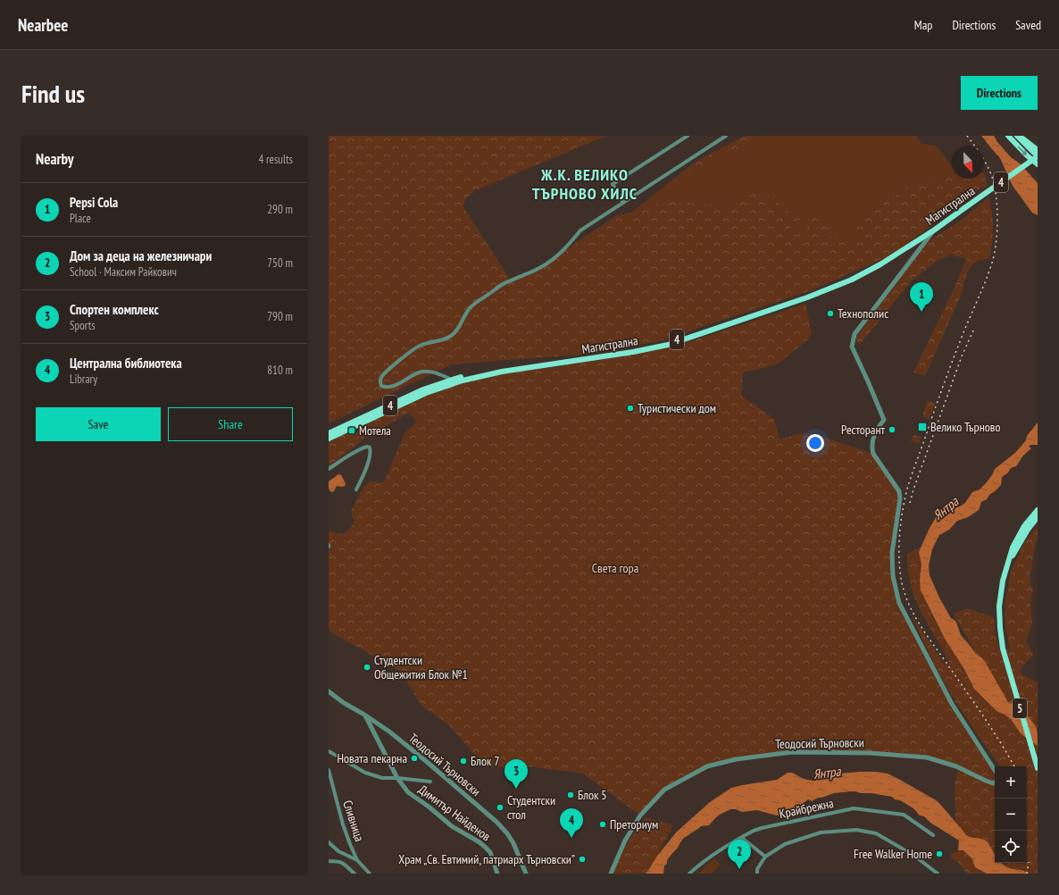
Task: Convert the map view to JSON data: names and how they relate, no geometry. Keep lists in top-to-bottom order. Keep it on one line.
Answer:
{"streets":{"main road":["4","Магистрална","5"],"street":["Теодосий Търновски","Крайбрежна","Димитър Найденов","Сливница"]},"crossings":[["Теодосий Търновски","Димитър Найденов"]],"districts":["Ж.К. ВЕЛИКО ТЪРНОВО ХИЛС"],"water":["Янтра"],"parks":["Света гора"],"places":{"other":["Технополис","Туристически дом","Ресторант","Студентски Общежития Блок №1","Новата пекарна","Блок 7","Блок 5","Студентски стол","Преториум","Free Walker Home","Храм „Св. Евтимий, патриарх Търновски”"],"transit":["Велико Търново","Мотела"]},"north":"bottom right","page":{"header":"Nearbee","nav":["Map","Directions","Saved"],"buttons":["Directions",["Save","Share"]],"title":"Find us","heading":["Nearby","4 results"],"list":[{"mark":"1","name":"Pepsi Cola","note":"Place","value":"290 m"},{"mark":"2","name":"Дом за деца на железничари","note":"School · Максим Райкович","value":"750 m"},{"mark":"3","name":"Спортен комплекс","note":"Sports","value":"790 m"},{"mark":"4","name":"Централна библиотека","note":"Library","value":"810 m"}],"pins":["1","3","4","2"],"map_buttons":["+","−"]}}
